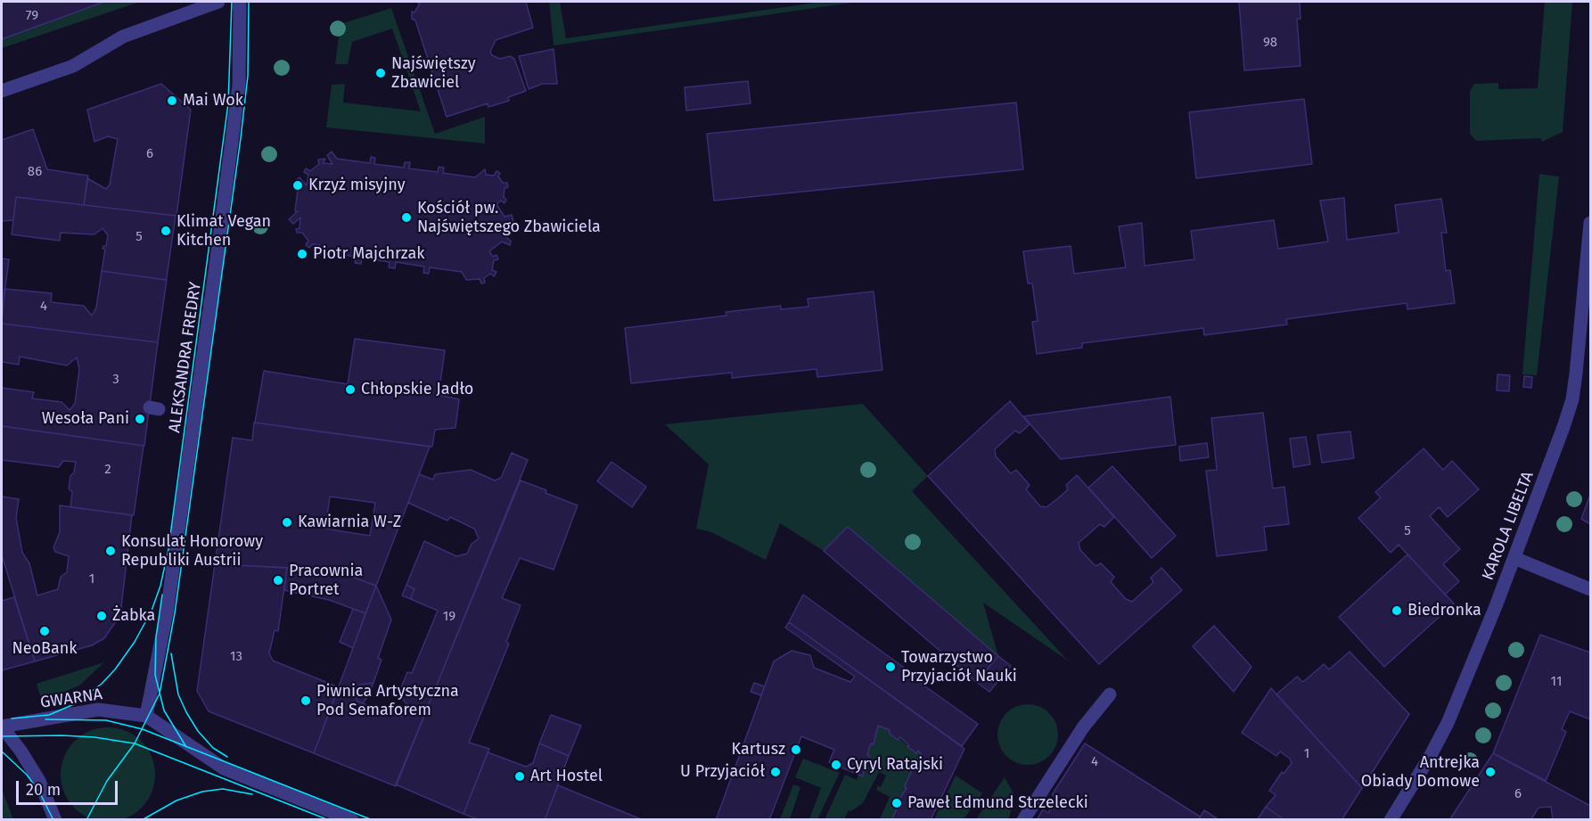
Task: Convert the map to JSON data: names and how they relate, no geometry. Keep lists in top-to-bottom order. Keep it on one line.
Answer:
{"streets":{"street":["ALEKSANDRA FREDRY","KAROLA LIBELTA","GWARNA"]},"crossings":[["ALEKSANDRA FREDRY","GWARNA"]],"places":["Najświętszy Zbawiciel","Mai Wok","Krzyż misyjny","Kościół pw. Najświętszego Zbawiciela","Klimat Vegan Kitchen","Piotr Majchrzak","Chłopskie Jadło","Wesoła Pani","Kawiarnia W-Z","Konsulat Honorowy Republiki Austrii","Pracownia Portret","Biedronka","Żabka","NeoBank","Towarzystwo Przyjaciół Nauki","Piwnica Artystyczna Pod Semaforem","Kartusz","Cyryl Ratajski","U Przyjaciół","Antrejka Obiady Domowe","Art Hostel","Paweł Edmund Strzelecki"],"house_numbers":["79","98","6","86","5","4","3","2","5","1","19","13","11","1","4","6"],"scale_bar":"20 m"}
